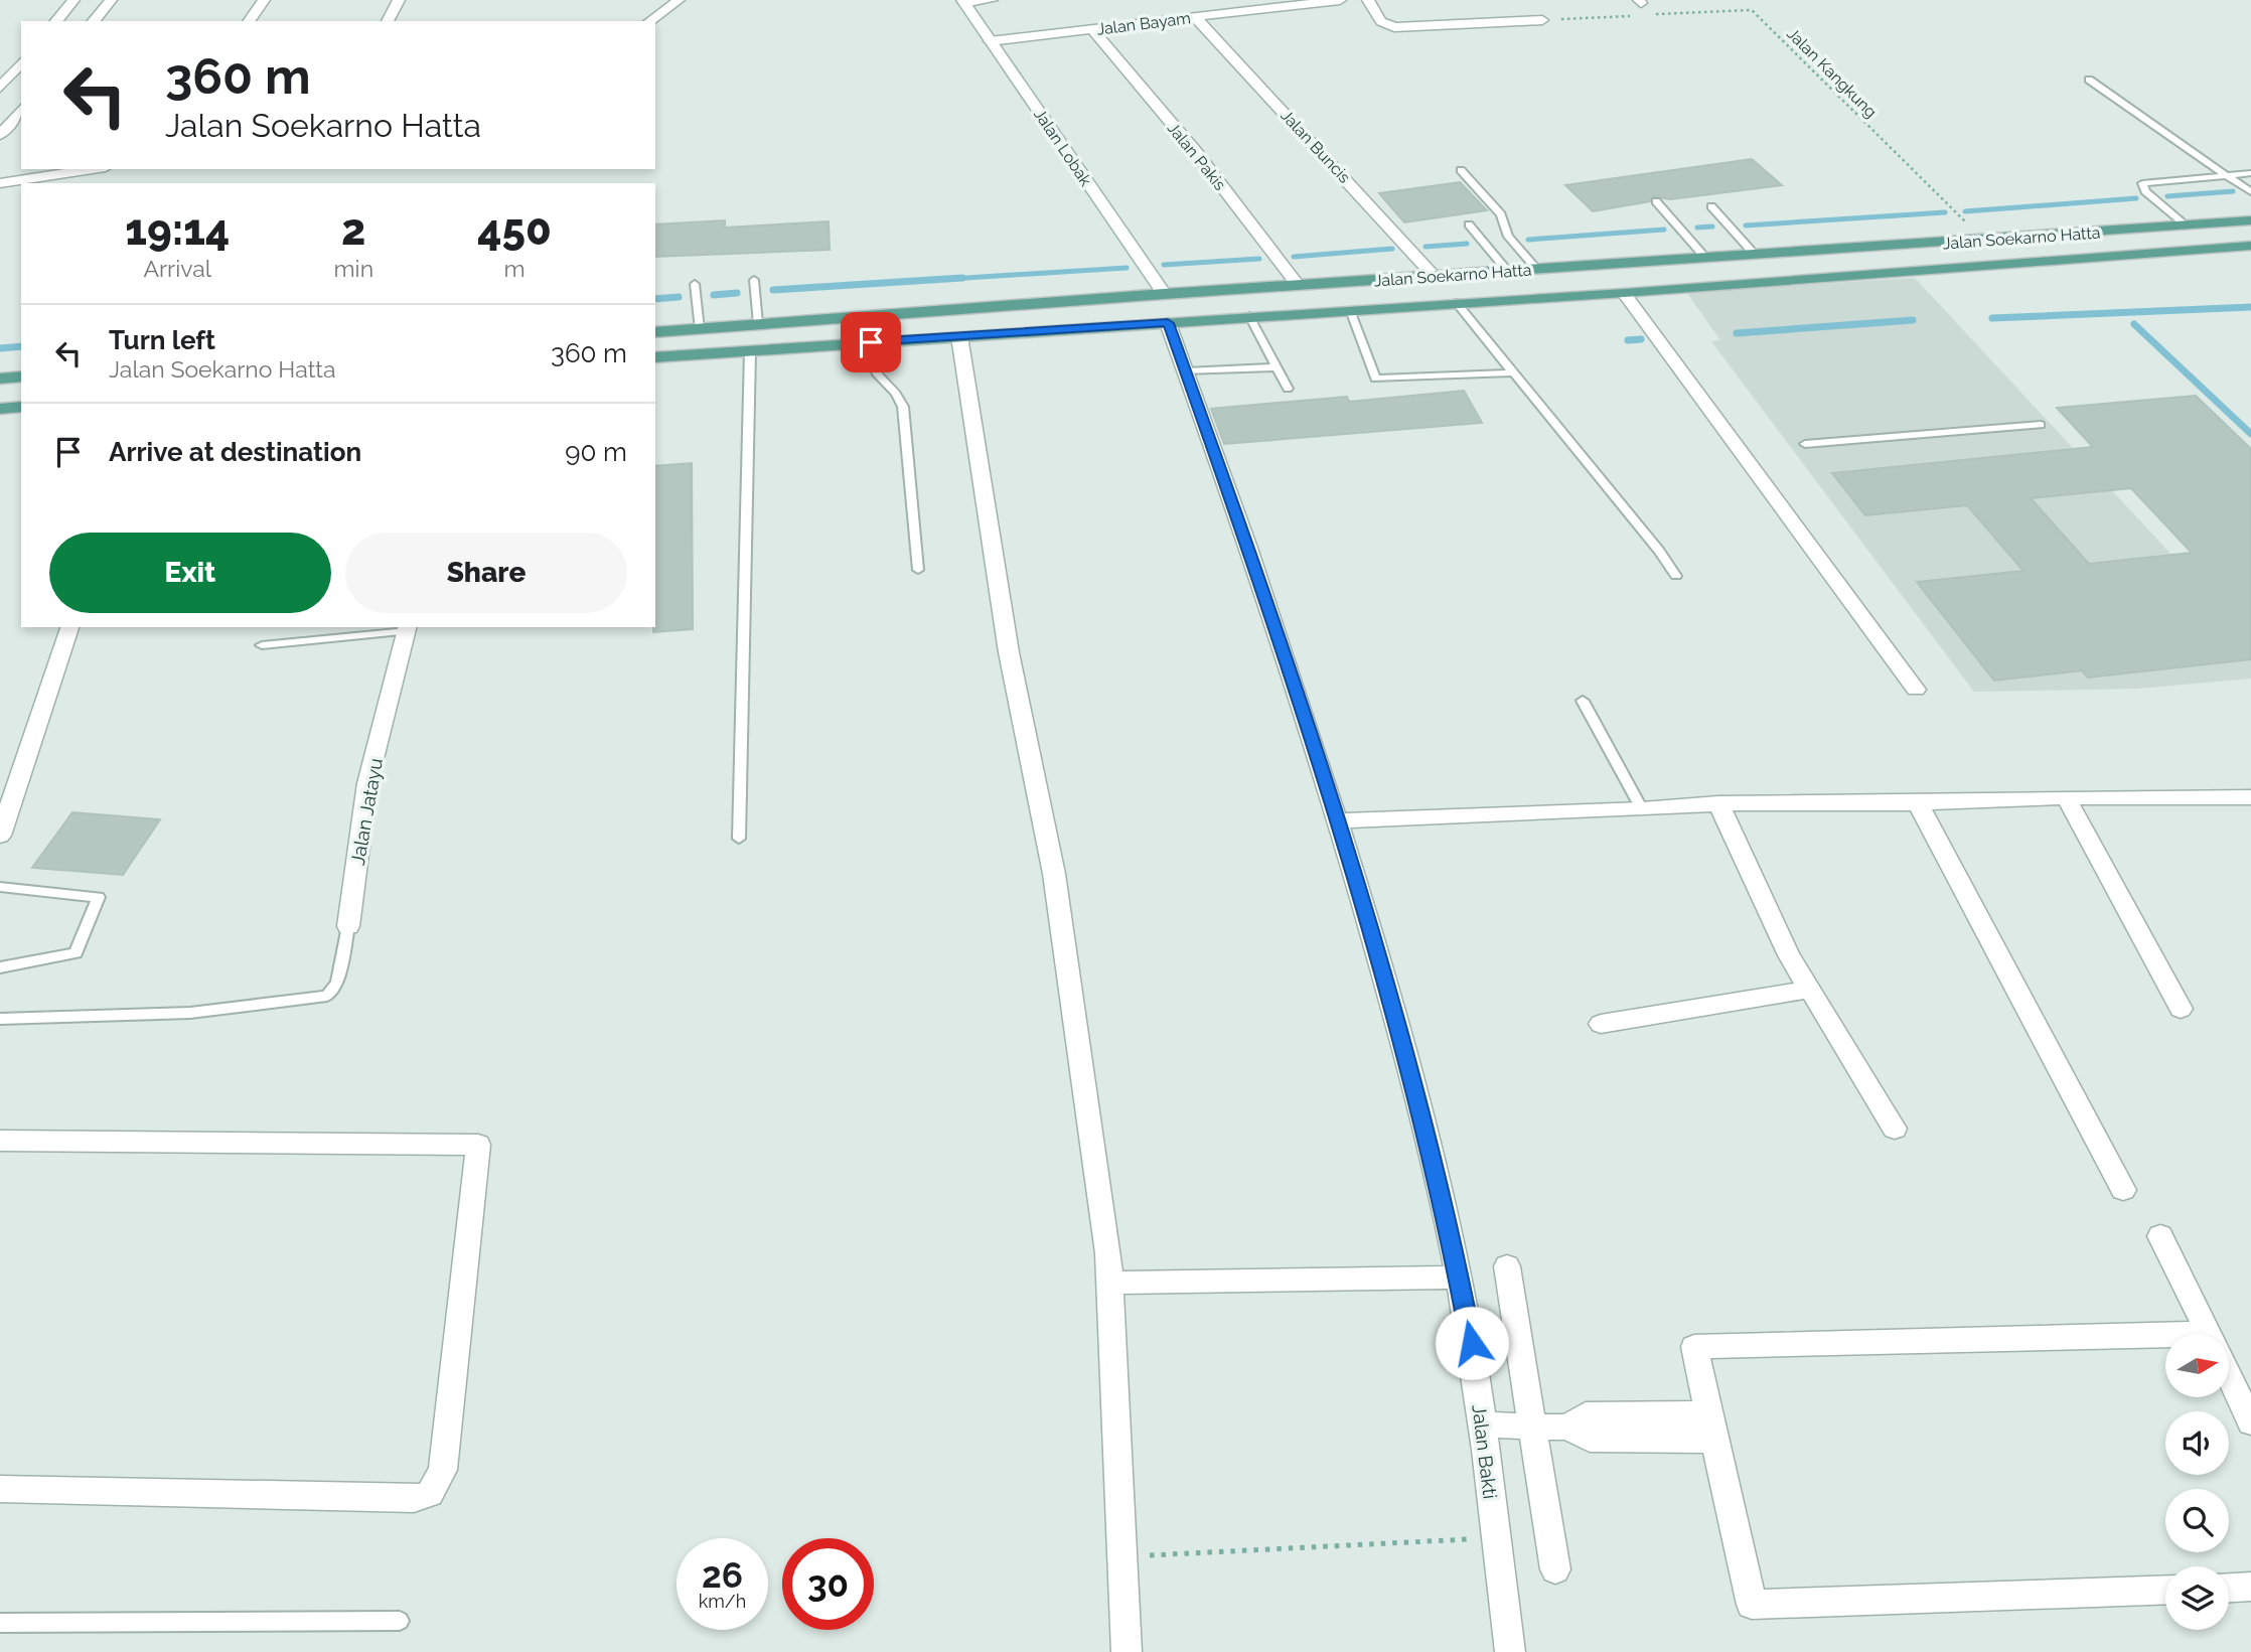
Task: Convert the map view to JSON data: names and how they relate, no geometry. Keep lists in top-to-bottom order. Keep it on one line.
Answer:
{"streets":{"main road":["Jalan Soekarno Hatta"],"street":["Jalan Bayam","Jalan Buncis","Jalan Lobak","Jalan Pakis","Jalan Jatayu","Jalan Bakti"],"path":["Jalan Kangkung"]},"crossings":[["Jalan Bayam","Jalan Buncis"],["Jalan Bayam","Jalan Lobak"],["Jalan Bayam","Jalan Pakis"],["Jalan Kangkung","Jalan Soekarno Hatta"],["Jalan Buncis","Jalan Soekarno Hatta"],["Jalan Lobak","Jalan Soekarno Hatta"],["Jalan Pakis","Jalan Soekarno Hatta"],["Jalan Soekarno Hatta","Jalan Bakti"]],"north":"right","page":{"turn":["360 m","Jalan Soekarno Hatta"],"eta":["19:14","Arrival","2","min","450","m"],"list":[{"name":"Turn left","note":"Jalan Soekarno Hatta","value":"360 m"},{"name":"Arrive at destination","value":"90 m"}],"buttons":["Exit","Share"],"speed":"26 km/h","limit":"30"}}
